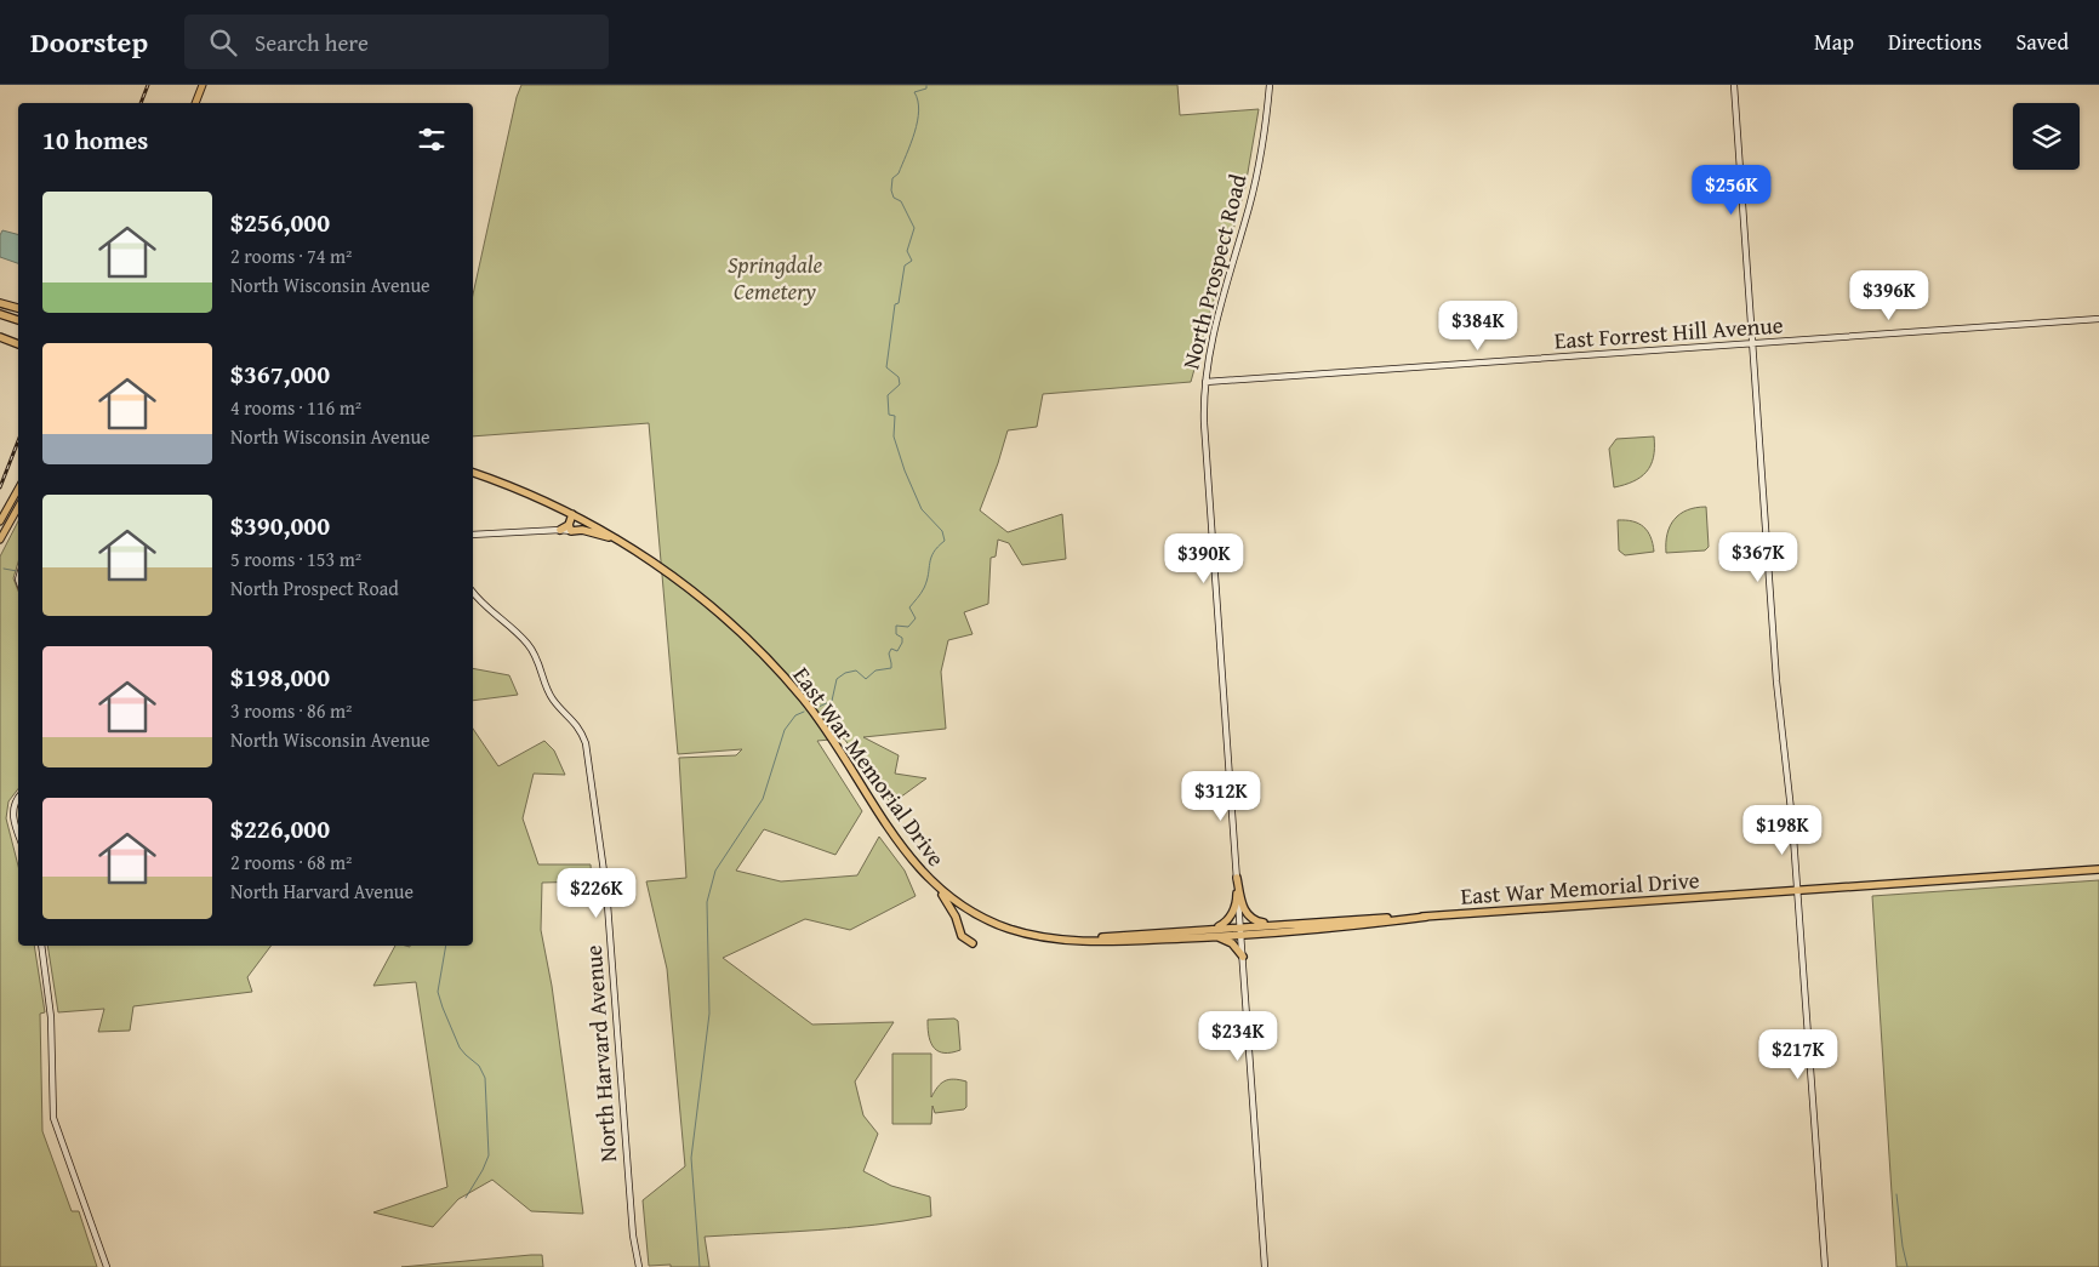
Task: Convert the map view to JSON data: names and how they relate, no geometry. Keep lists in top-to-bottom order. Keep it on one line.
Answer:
{"streets":{"highway":["East War Memorial Drive"],"street":["North Prospect Road","East Forrest Hill Avenue","North Harvard Avenue"]},"crossings":[["North Prospect Road","East Forrest Hill Avenue"],["North Prospect Road","East War Memorial Drive"]],"parks":["Springdale Cemetery"],"page":{"header":"Doorstep","search":"Search here","nav":["Map","Directions","Saved"],"heading":"10 homes","price":["$256K","$396K","$384K","$367K","$390K","$312K","$198K","$226K","$234K","$217K"],"list":[{"name":"$256,000","note":"2 rooms · 74 m² · North Wisconsin Avenue"},{"name":"$367,000","note":"4 rooms · 116 m² · North Wisconsin Avenue"},{"name":"$390,000","note":"5 rooms · 153 m² · North Prospect Road"},{"name":"$198,000","note":"3 rooms · 86 m² · North Wisconsin Avenue"},{"name":"$226,000","note":"2 rooms · 68 m² · North Harvard Avenue"}]}}
